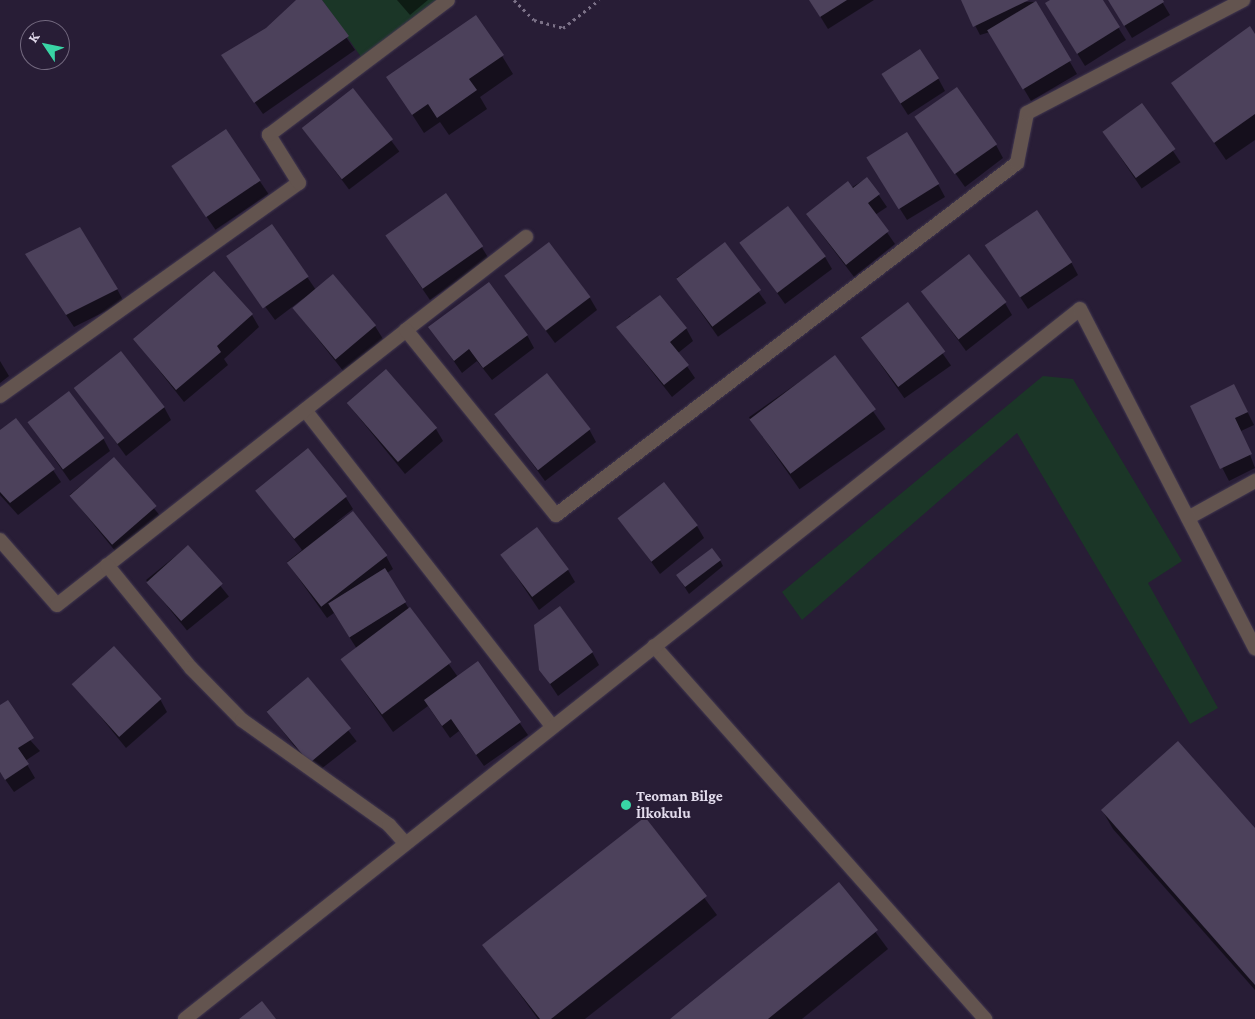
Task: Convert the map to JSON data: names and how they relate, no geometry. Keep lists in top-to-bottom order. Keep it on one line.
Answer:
{"places":["Teoman Bilge İlkokulu"],"north":"top left"}
